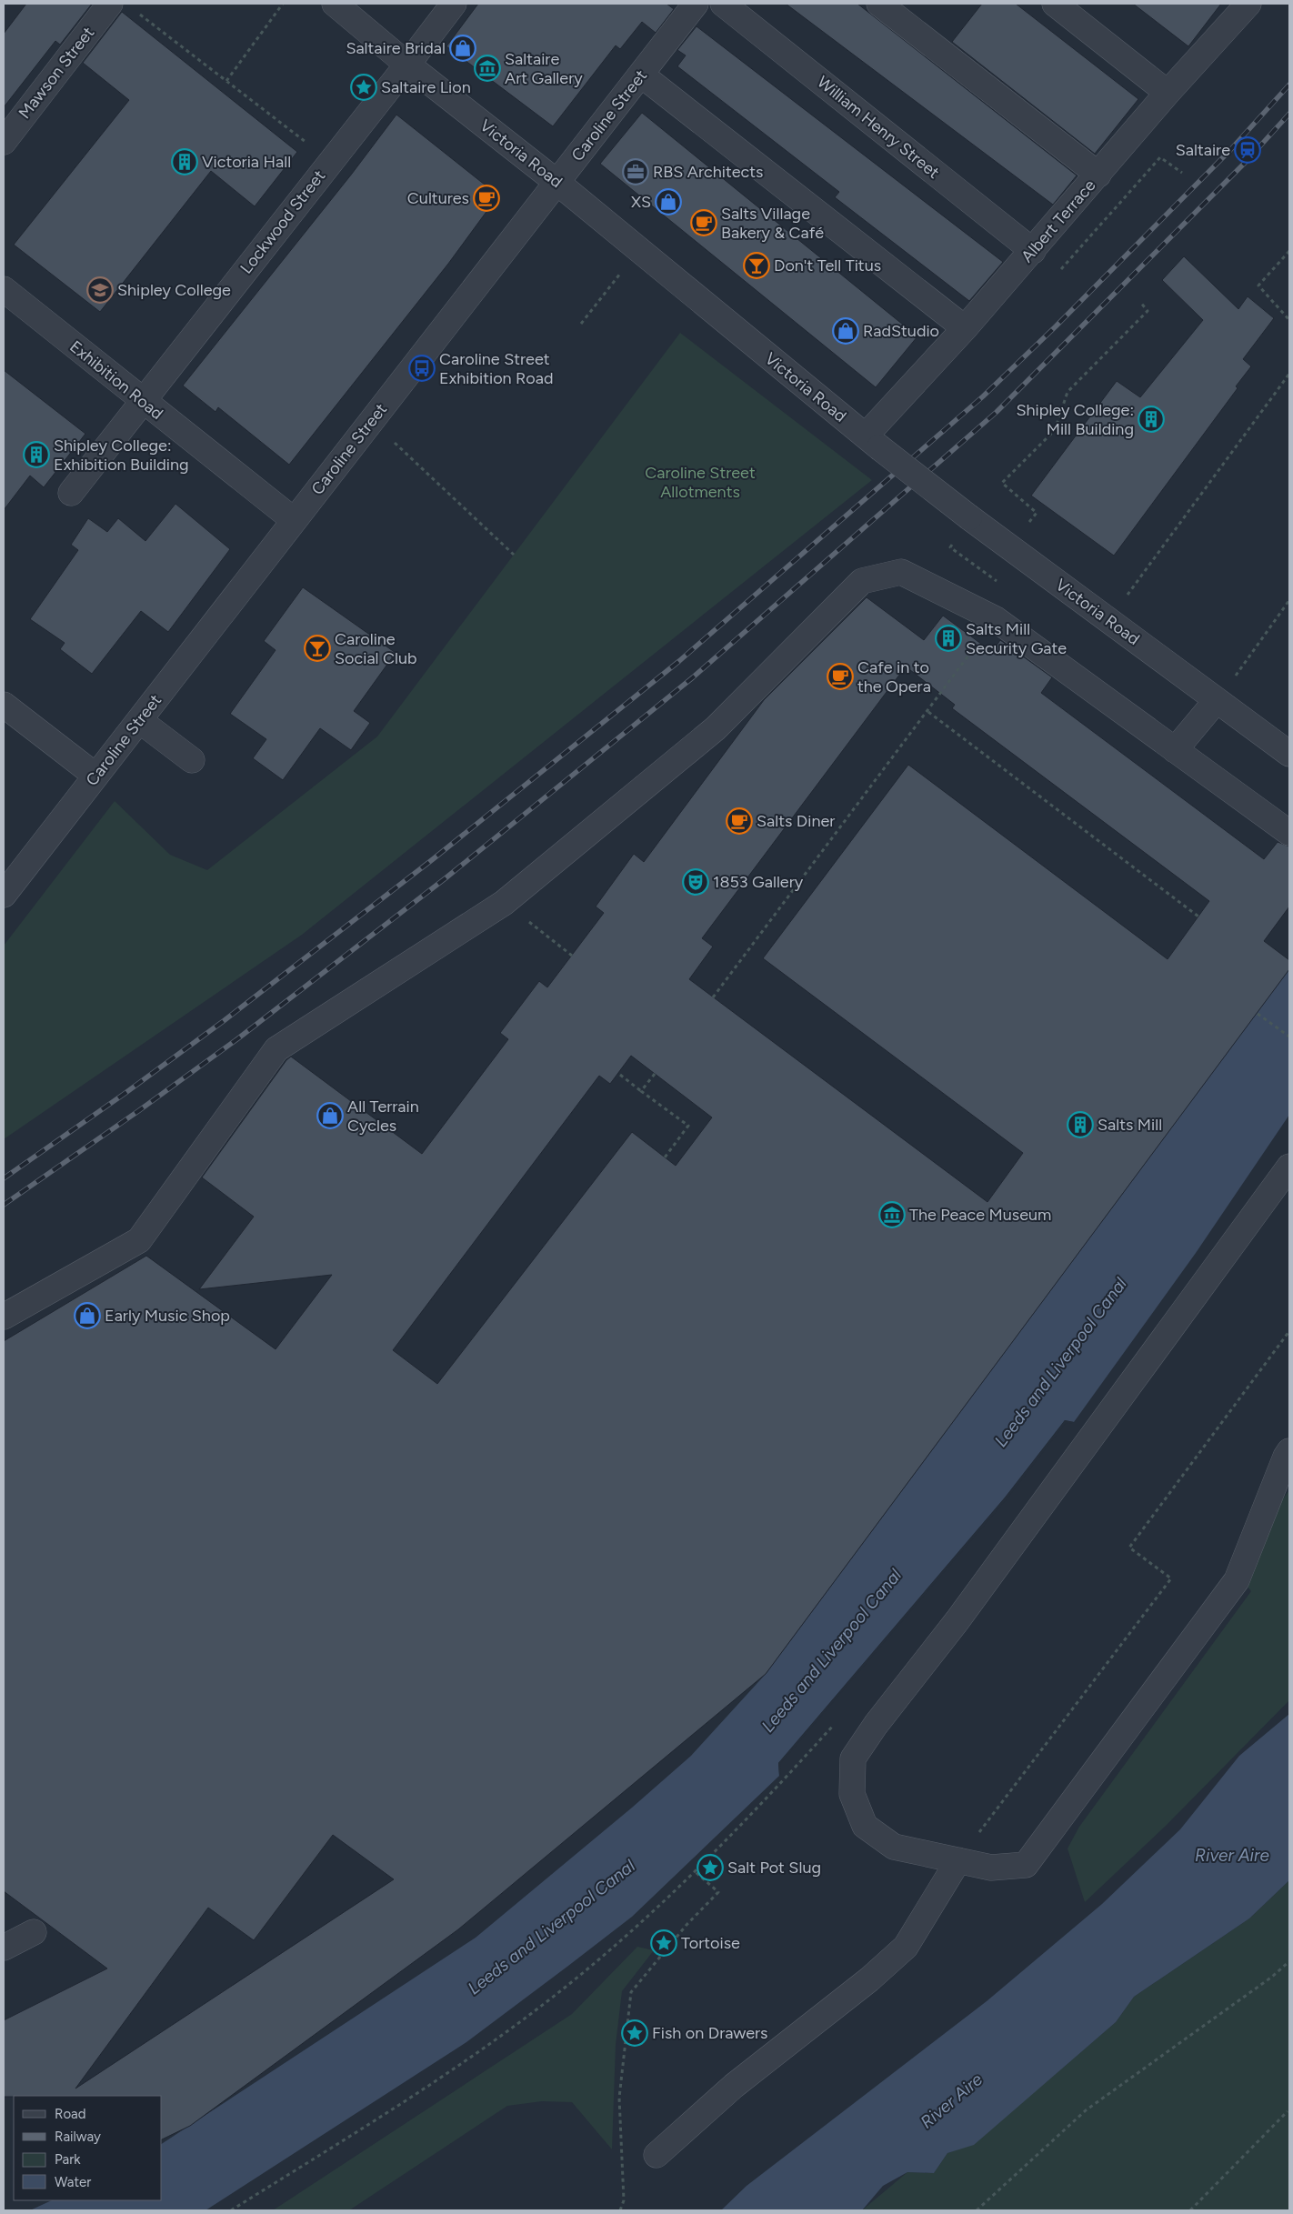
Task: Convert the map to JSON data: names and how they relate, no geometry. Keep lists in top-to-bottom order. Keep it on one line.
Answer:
{"streets":{"street":["Mawson Street","Caroline Street","William Henry Street","Victoria Road","Albert Terrace","Lockwood Street","Exhibition Road"]},"crossings":[["Caroline Street","Victoria Road"],["Caroline Street","Exhibition Road"],["William Henry Street","Albert Terrace"],["Victoria Road","Albert Terrace"],["Victoria Road","Lockwood Street"],["Lockwood Street","Exhibition Road"]],"water":["Leeds and Liverpool Canal","River Aire"],"parks":["Caroline Street Allotments"],"places":{"shop":["Saltaire Bridal","XS","RadStudio","All Terrain Cycles","Early Music Shop"],"museum":["Saltaire Art Gallery","The Peace Museum"],"place":["Saltaire Lion","Salt Pot Slug","Tortoise","Fish on Drawers"],"station":["Saltaire"],"building":["Victoria Hall","Shipley College: Mill Building","Shipley College: Exhibition Building","Salts Mill Security Gate","Salts Mill"],"office":["RBS Architects"],"cafe":["Cultures","Salts Village Bakery & Café","Cafe in to the Opera","Salts Diner"],"bar":["Don't Tell Titus","Caroline Social Club"],"school or university":["Shipley College"],"bus stop":["Caroline Street Exhibition Road"],"theatre":["1853 Gallery"]},"legend":["Road","Railway","Park","Water"]}
